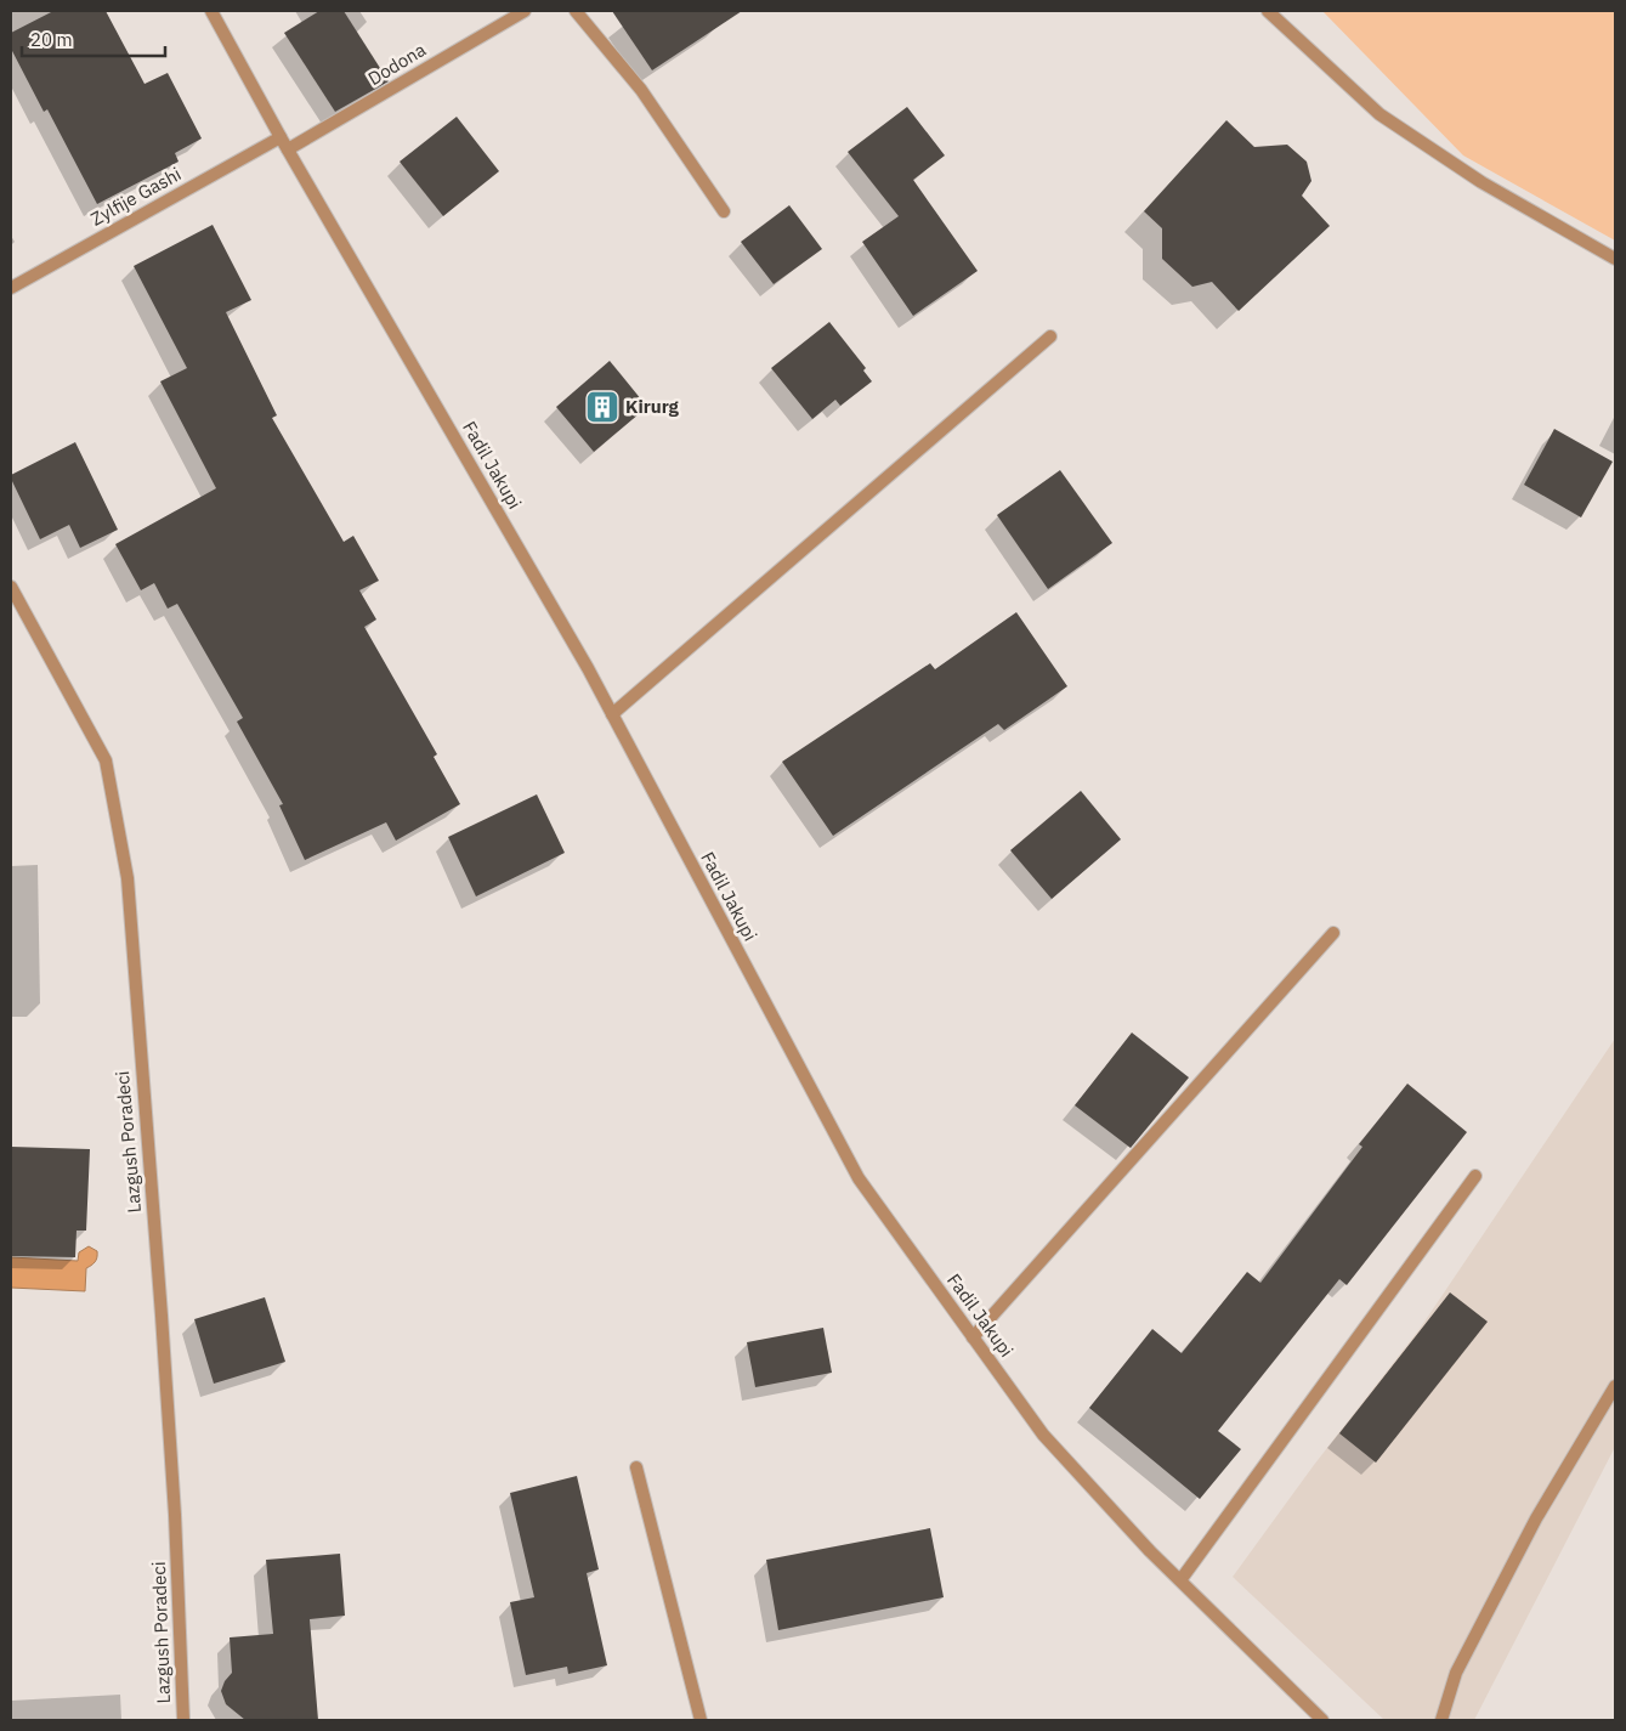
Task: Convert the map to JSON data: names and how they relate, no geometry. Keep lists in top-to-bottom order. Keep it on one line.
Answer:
{"streets":{"street":["Dodona","Zylfije Gashi","Fadil Jakupi","Lazgush Poradeci"]},"crossings":[["Dodona","Fadil Jakupi"],["Zylfije Gashi","Fadil Jakupi"]],"places":{"building":["Kirurg"]},"scale_bar":"20 m"}
